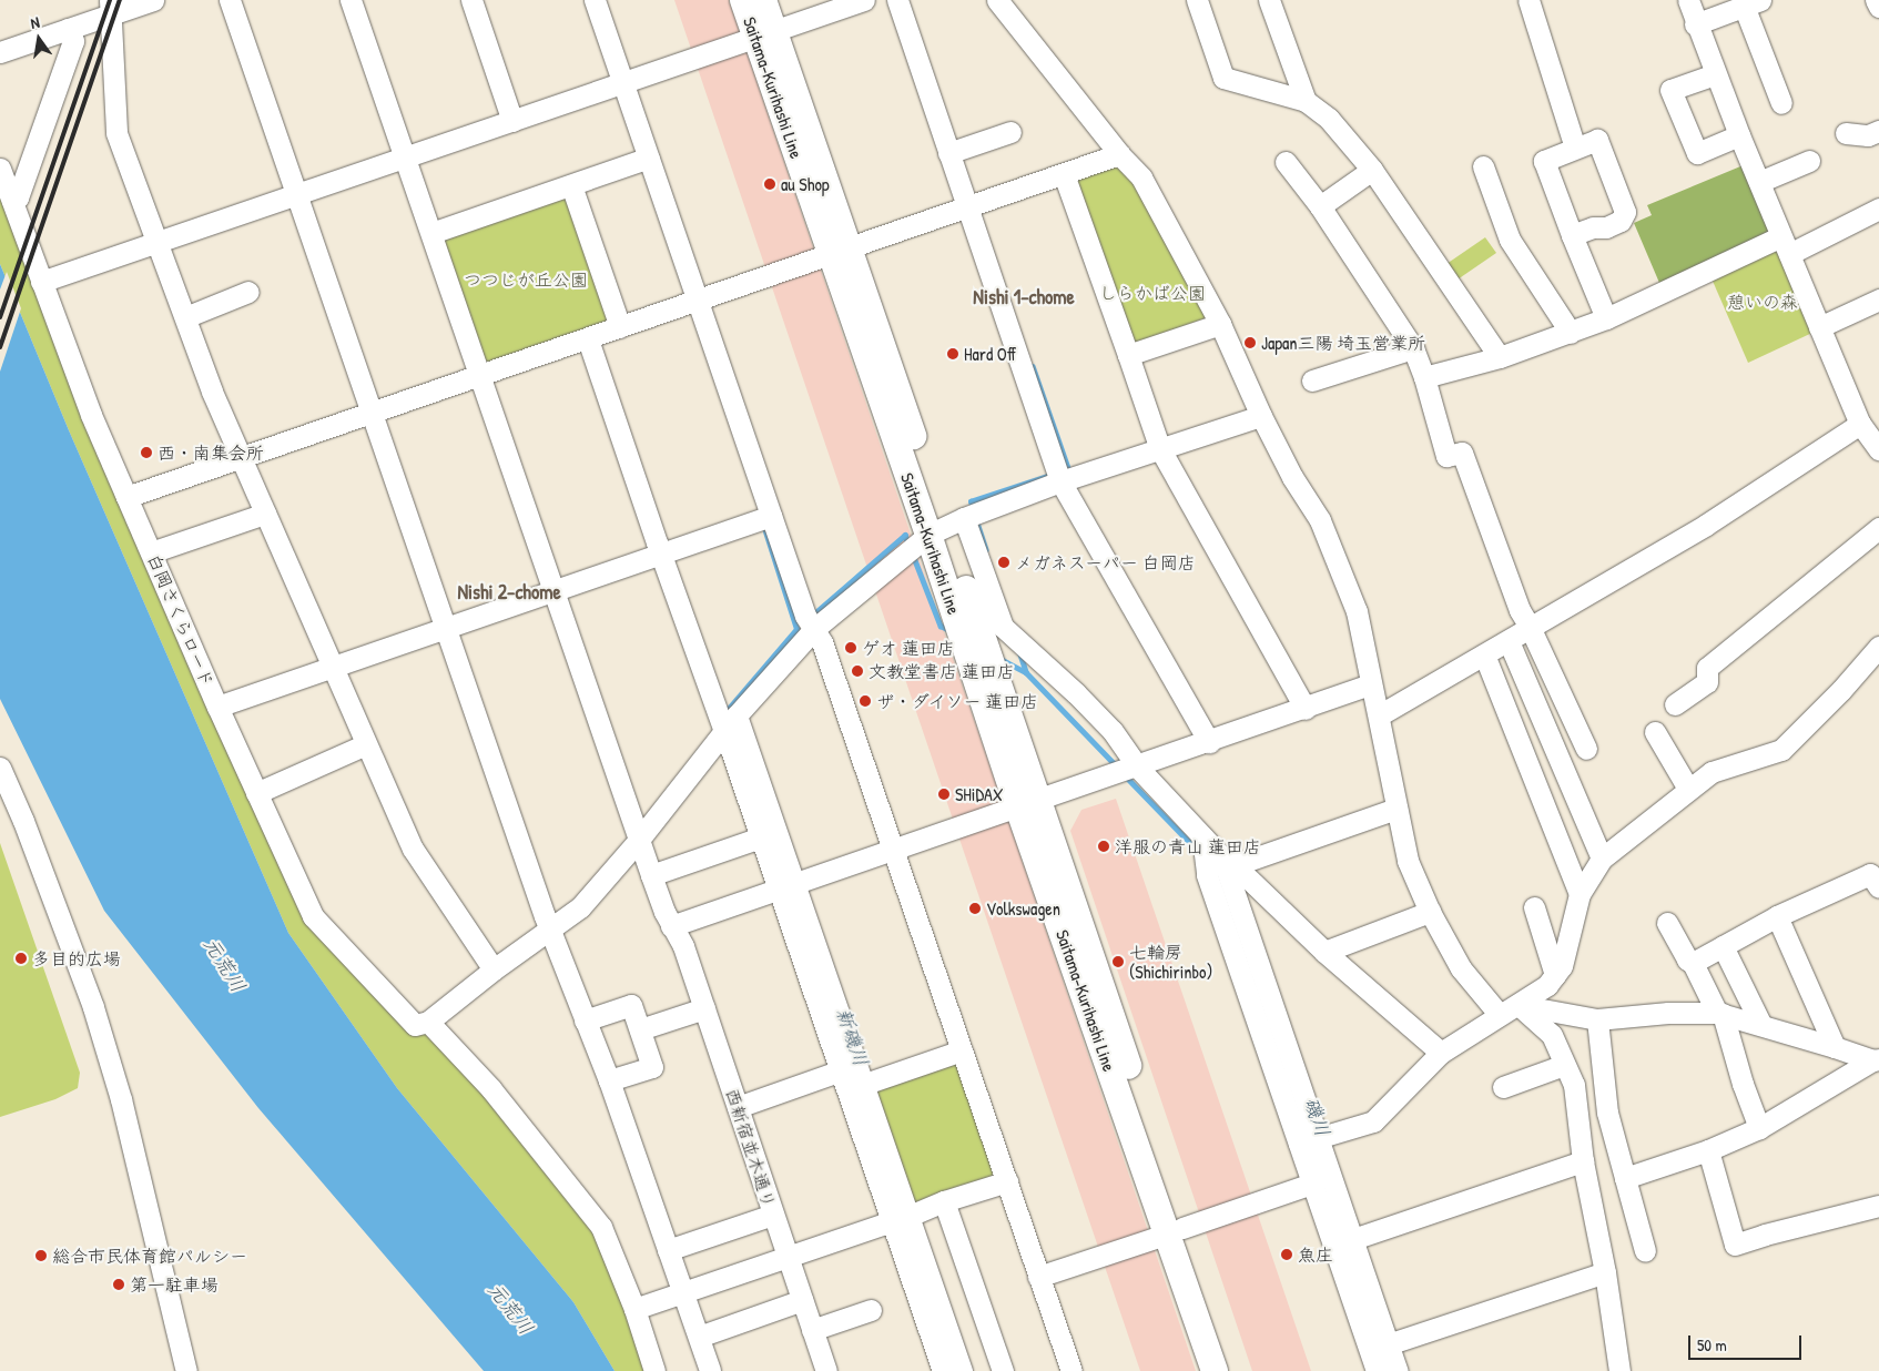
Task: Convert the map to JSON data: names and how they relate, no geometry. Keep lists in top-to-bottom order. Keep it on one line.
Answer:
{"streets":{"main road":["Saitama-Kurihashi Line"],"street":["白岡さくらロード","西新宿並木通り"]},"districts":["Nishi 1-chome","Nishi 2-chome"],"water":["元荒川","新磯川","磯川"],"parks":["つつじが丘公園","しらかば公園","憩いの森"],"places":["au Shop","Japan三陽 埼玉営業所","Hard Off","西・南集会所","メガネスーパー 白岡店","ゲオ 蓮田店","文教堂書店 蓮田店","ザ・ダイソー 蓮田店","SHiDAX","洋服の青山 蓮田店","Volkswagen","多目的広場","七輪房 (Shichirinbo)","魚庄","総合市民体育館パルシー","第一駐車場"],"scale_bar":"50 m","north":"top"}
